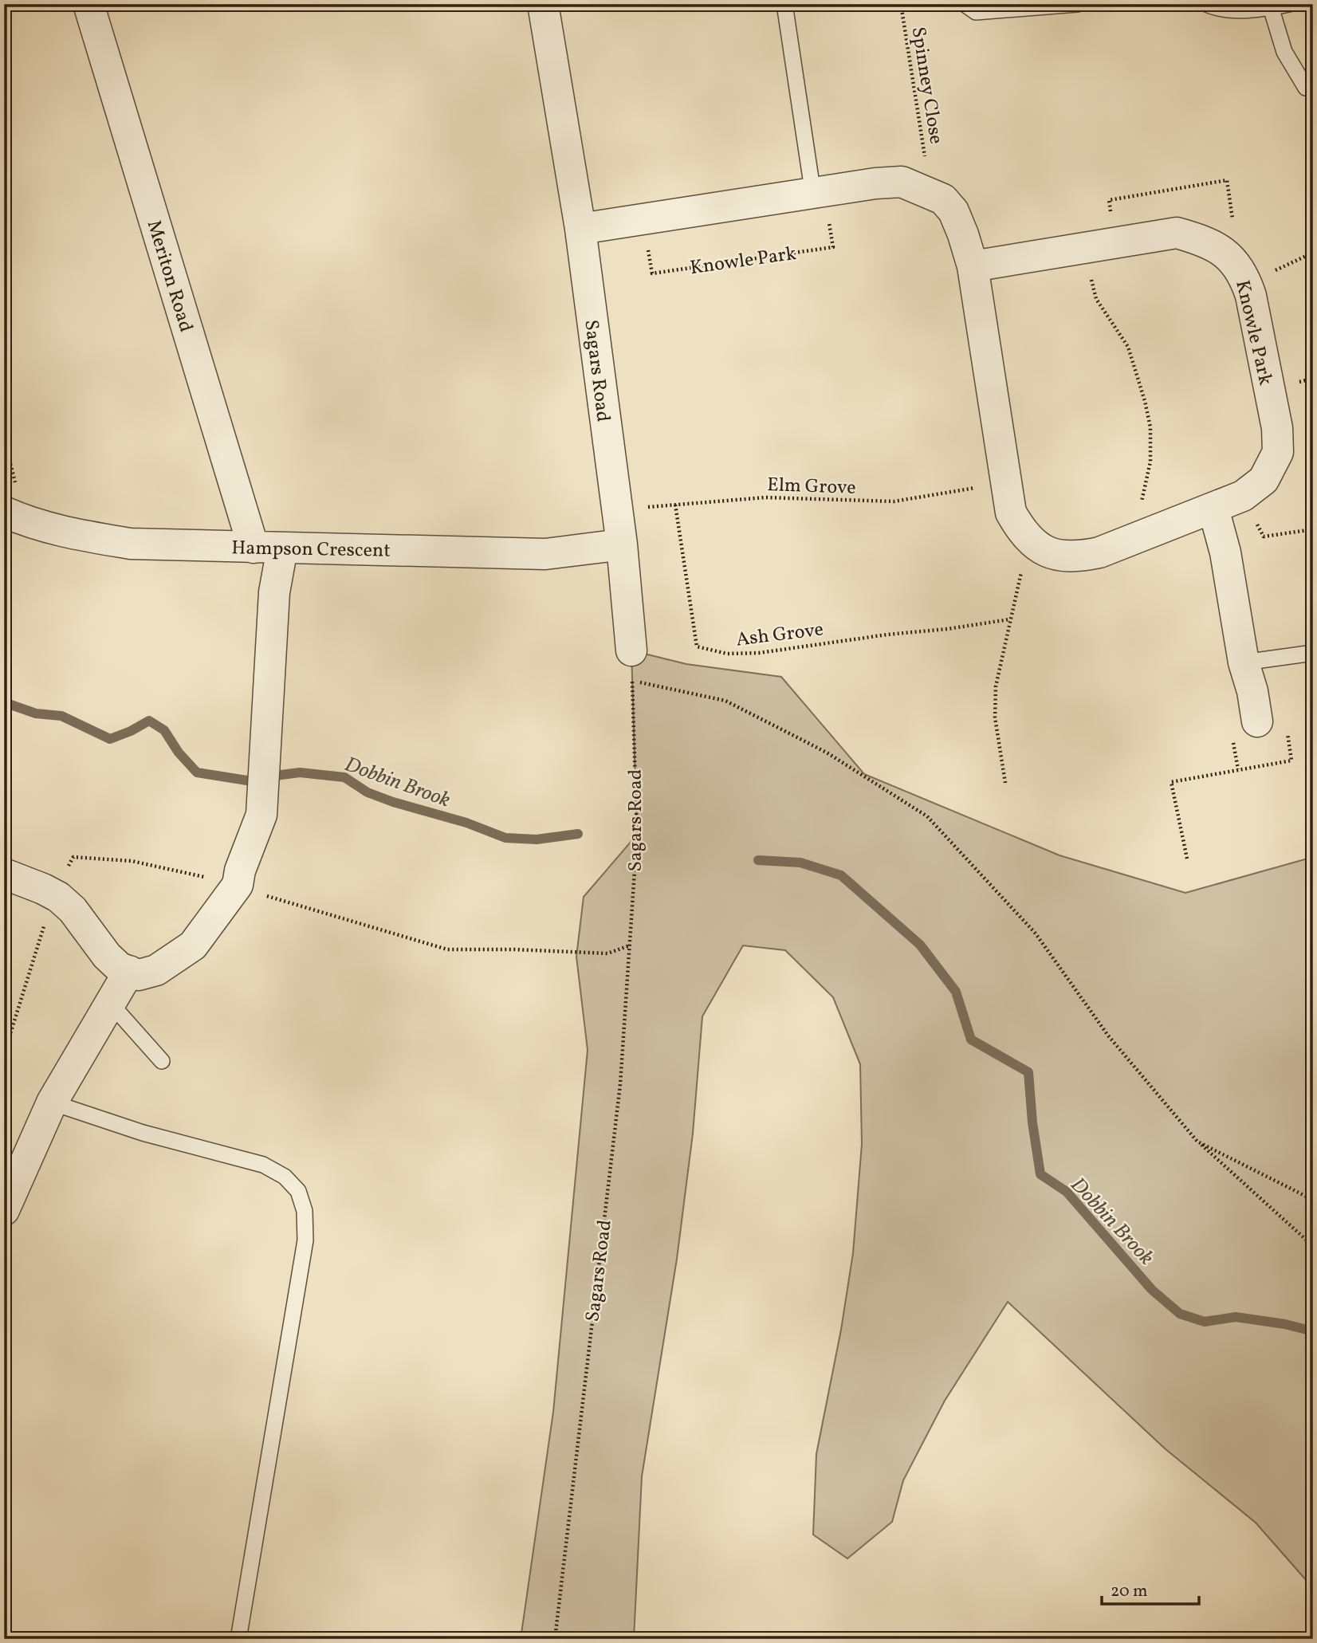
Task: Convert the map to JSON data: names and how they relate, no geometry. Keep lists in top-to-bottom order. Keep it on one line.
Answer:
{"streets":{"street":["Knowle Park","Meriton Road","Sagars Road","Hampson Crescent"],"path":["Spinney Close","Elm Grove","Ash Grove"]},"crossings":[["Knowle Park","Sagars Road"],["Knowle Park","Elm Grove"],["Meriton Road","Hampson Crescent"],["Sagars Road","Elm Grove"],["Sagars Road","Hampson Crescent"],["Elm Grove","Ash Grove"]],"water":["Dobbin Brook"],"scale_bar":"20 m"}
